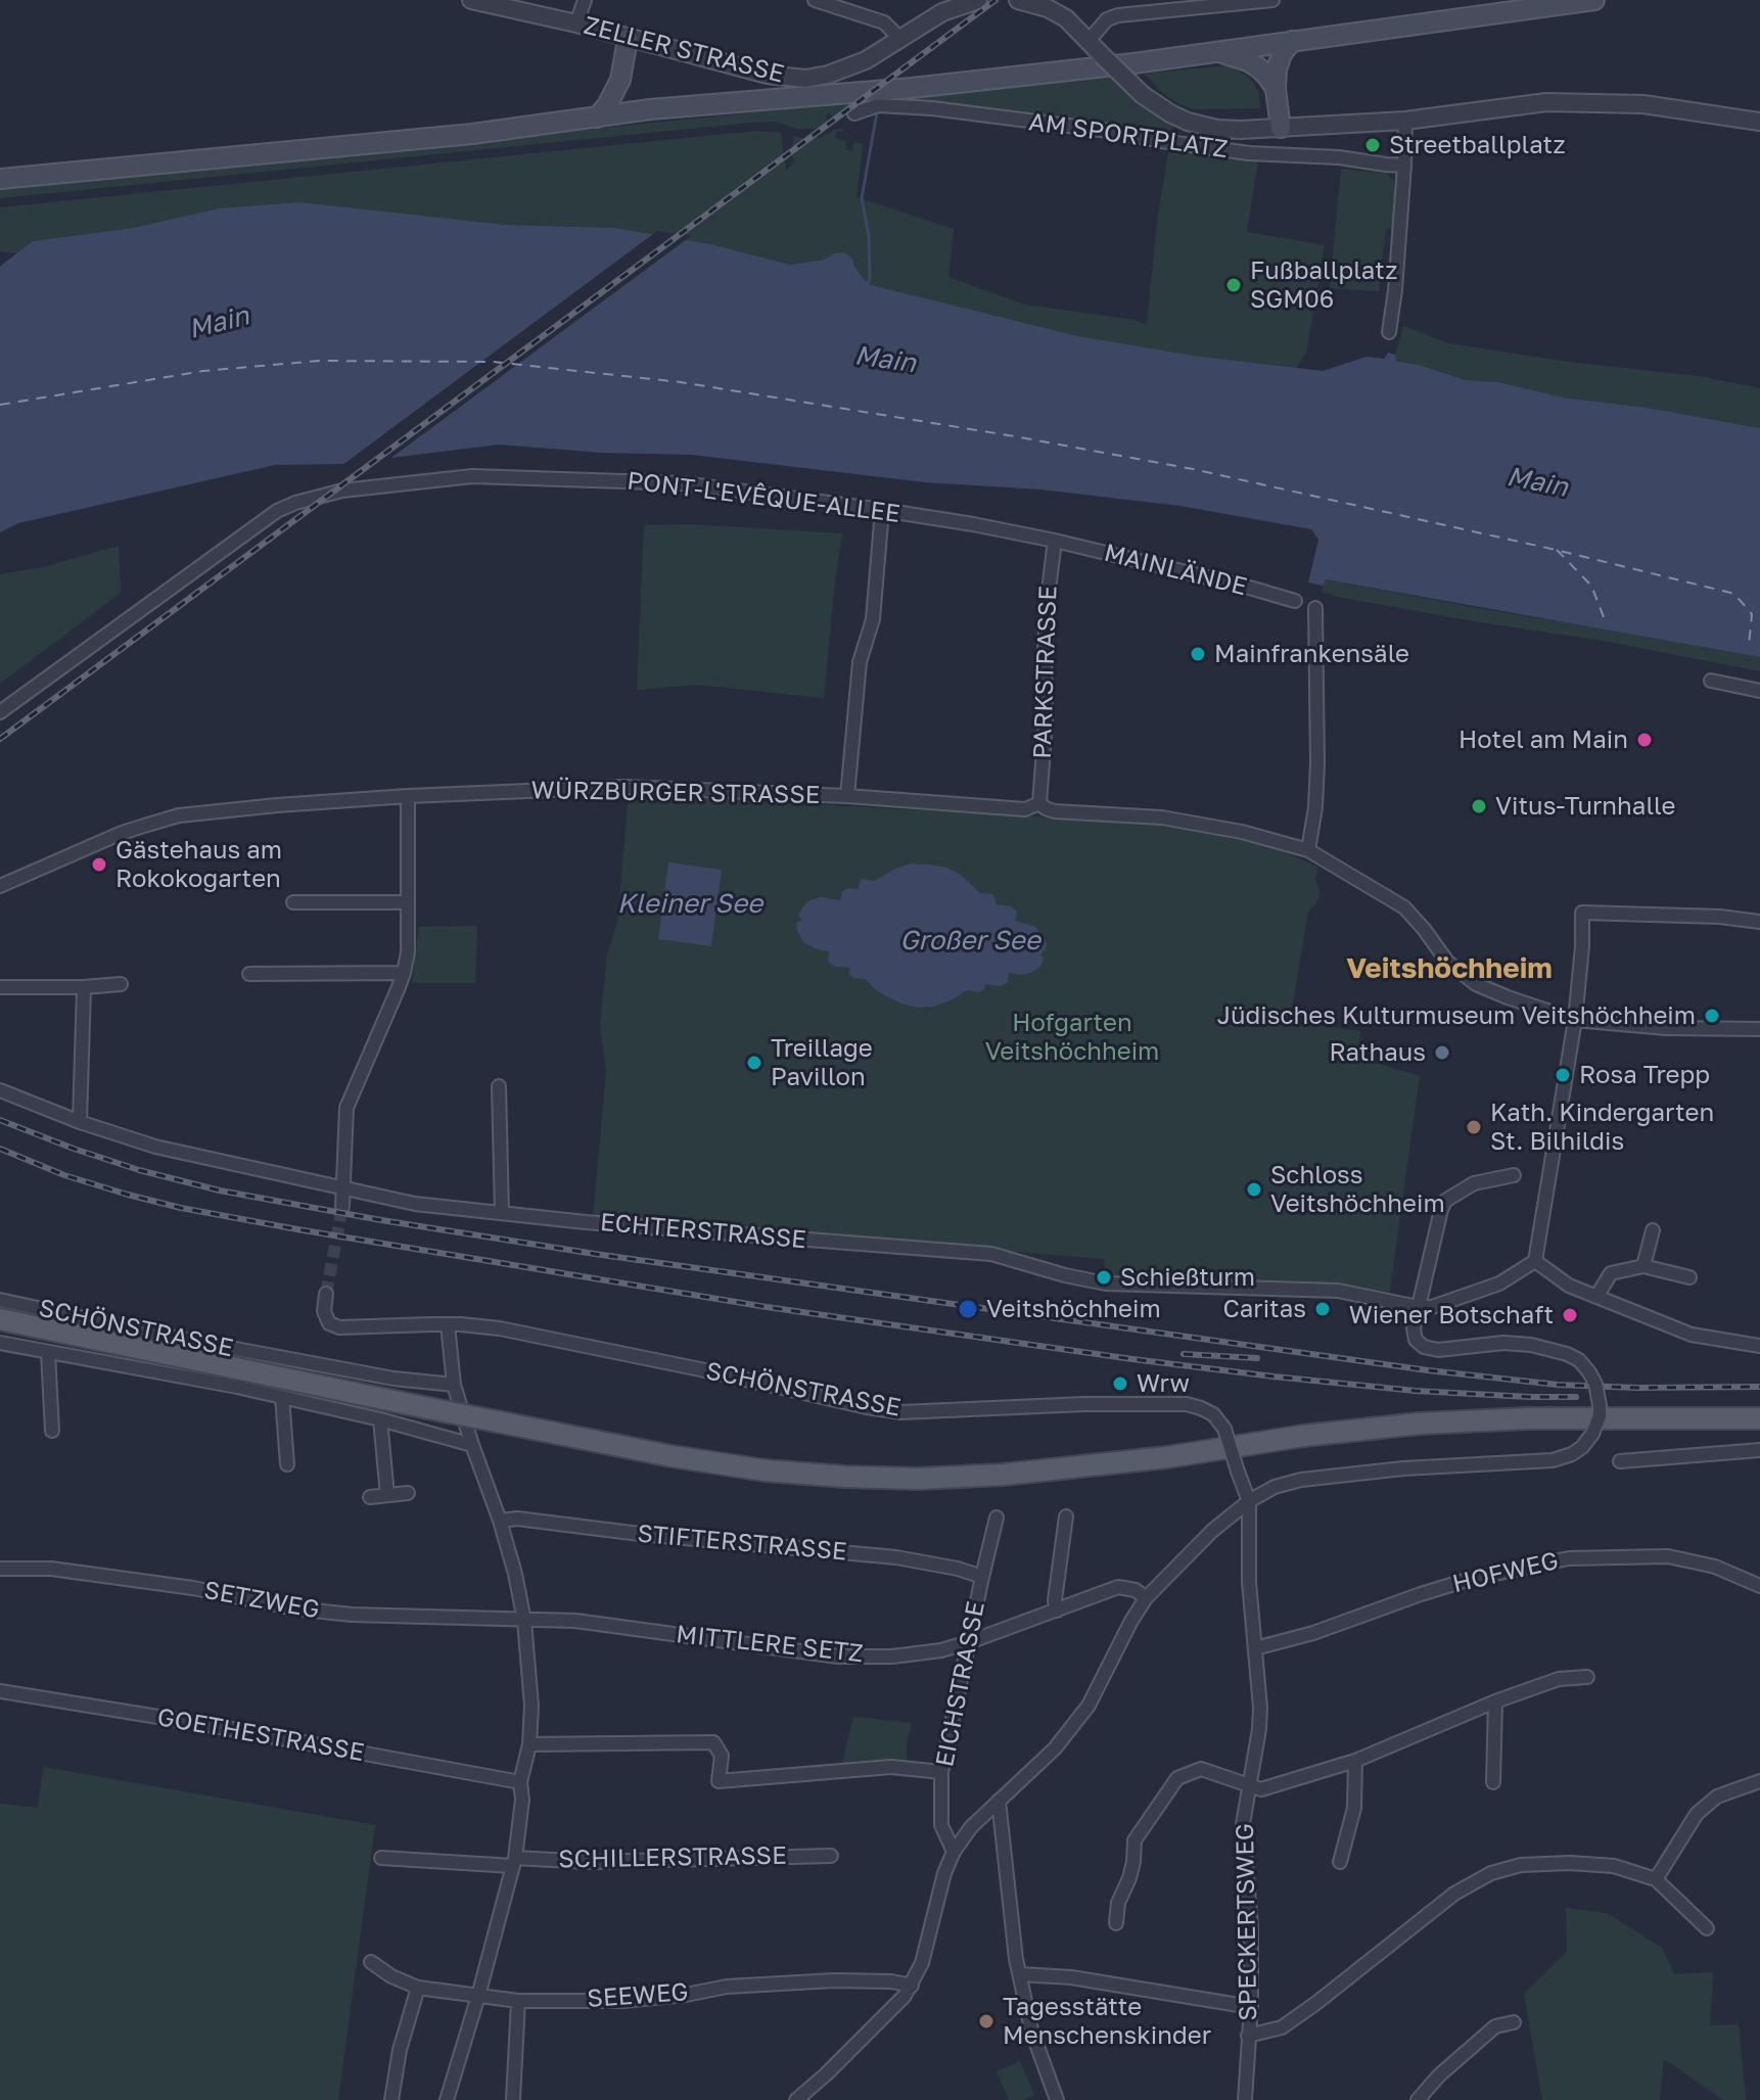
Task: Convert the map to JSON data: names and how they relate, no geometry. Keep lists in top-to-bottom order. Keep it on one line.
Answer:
{"streets":{"street":["ZELLER STRASSE","AM SPORTPLATZ","PONT-L'EVÊQUE-ALLEE","MAINLÄNDE","PARKSTRASSE","WÜRZBURGER STRASSE","ECHTERSTRASSE","SCHÖNSTRASSE","STIFTERSTRASSE","HOFWEG","SETZWEG","MITTLERE SETZ","EICHSTRASSE","GOETHESTRASSE","SCHILLERSTRASSE","SPECKERTSWEG","SEEWEG"]},"crossings":[["PONT-L'EVÊQUE-ALLEE","MAINLÄNDE"],["PONT-L'EVÊQUE-ALLEE","PARKSTRASSE"],["MAINLÄNDE","PARKSTRASSE"],["PARKSTRASSE","WÜRZBURGER STRASSE"],["SCHÖNSTRASSE","SPECKERTSWEG"],["STIFTERSTRASSE","EICHSTRASSE"],["HOFWEG","SPECKERTSWEG"],["SETZWEG","MITTLERE SETZ"],["MITTLERE SETZ","EICHSTRASSE"]],"districts":["Veitshöchheim"],"water":["Main","Kleiner See","Großer See"],"parks":["Hofgarten Veitshöchheim"],"places":["Streetballplatz","Fußballplatz SGM06","Mainfrankensäle","Hotel am Main","Vitus-Turnhalle","Gästehaus am Rokokogarten","Jüdisches Kulturmuseum Veitshöchheim","Rathaus","Treillage Pavillon","Rosa Trepp","Kath. Kindergarten St. Bilhildis","Schloss Veitshöchheim","Schießturm","Veitshöchheim","Caritas","Wiener Botschaft","Wrw","Tagesstätte Menschenskinder"]}
